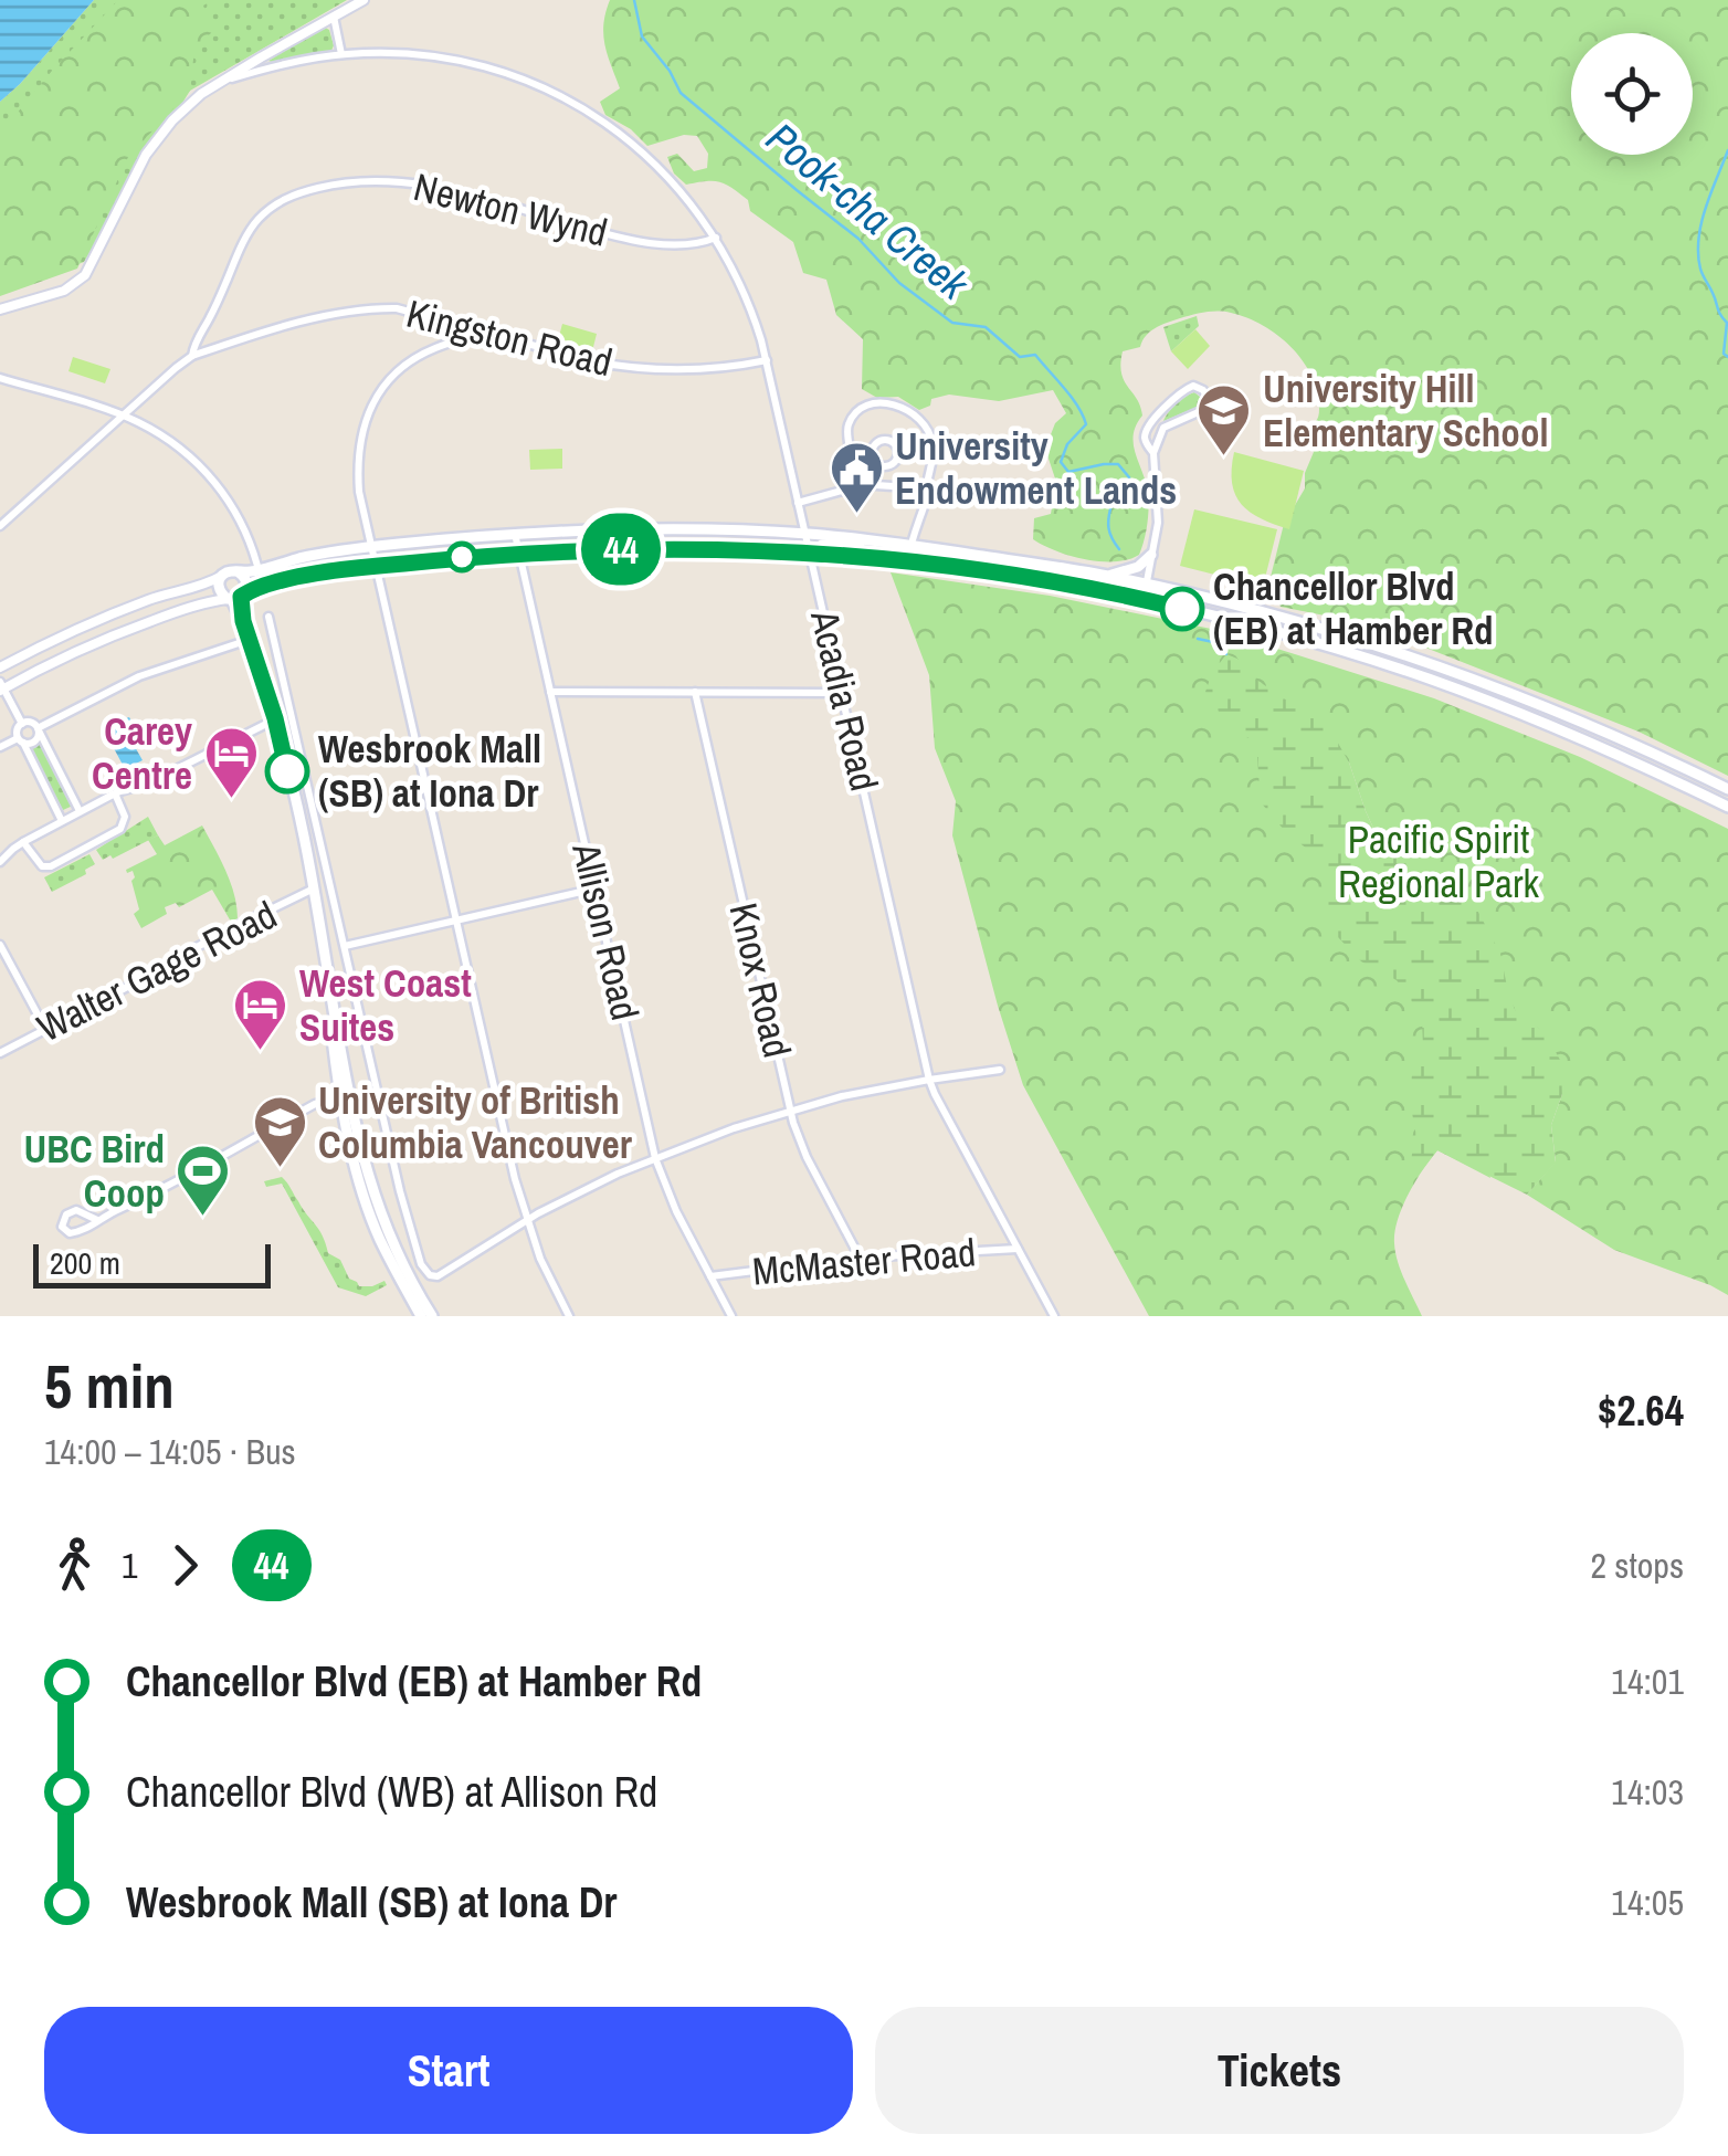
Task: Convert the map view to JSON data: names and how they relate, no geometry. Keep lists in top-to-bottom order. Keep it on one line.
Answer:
{"streets":{"street":["Newton Wynd","Kingston Road","Acadia Road","Allison Road","Walter Gage Road","Knox Road","McMaster Road"]},"crossings":[["Newton Wynd","Kingston Road"],["Newton Wynd","Acadia Road"],["Kingston Road","Acadia Road"],["Acadia Road","McMaster Road"],["Allison Road","McMaster Road"],["Knox Road","McMaster Road"]],"water":["Pook-cha Creek"],"parks":["Pacific Spirit Regional Park"],"places":{"school or university":["University Hill Elementary School","University of British Columbia Vancouver"],"public building":["University Endowment Lands"],"other":["Chancellor Blvd (EB) at Hamber Rd","Wesbrook Mall (SB) at Iona Dr"],"hotel":["Carey Centre","West Coast Suites"],"sports":["UBC Bird Coop"]},"lines":["bus line 44"],"scale_bar":"200 m","page":{"on_map":"44","scale":"200 m","heading":["5 min","14:00 – 14:05 · Bus","$2.64"],"legs":["1","44","2 stops"],"list":[{"name":"Chancellor Blvd (EB) at Hamber Rd","value":"14:01"},{"name":"Chancellor Blvd (WB) at Allison Rd","value":"14:03"},{"name":"Wesbrook Mall (SB) at Iona Dr","value":"14:05"}],"buttons":["Start","Tickets"]}}
